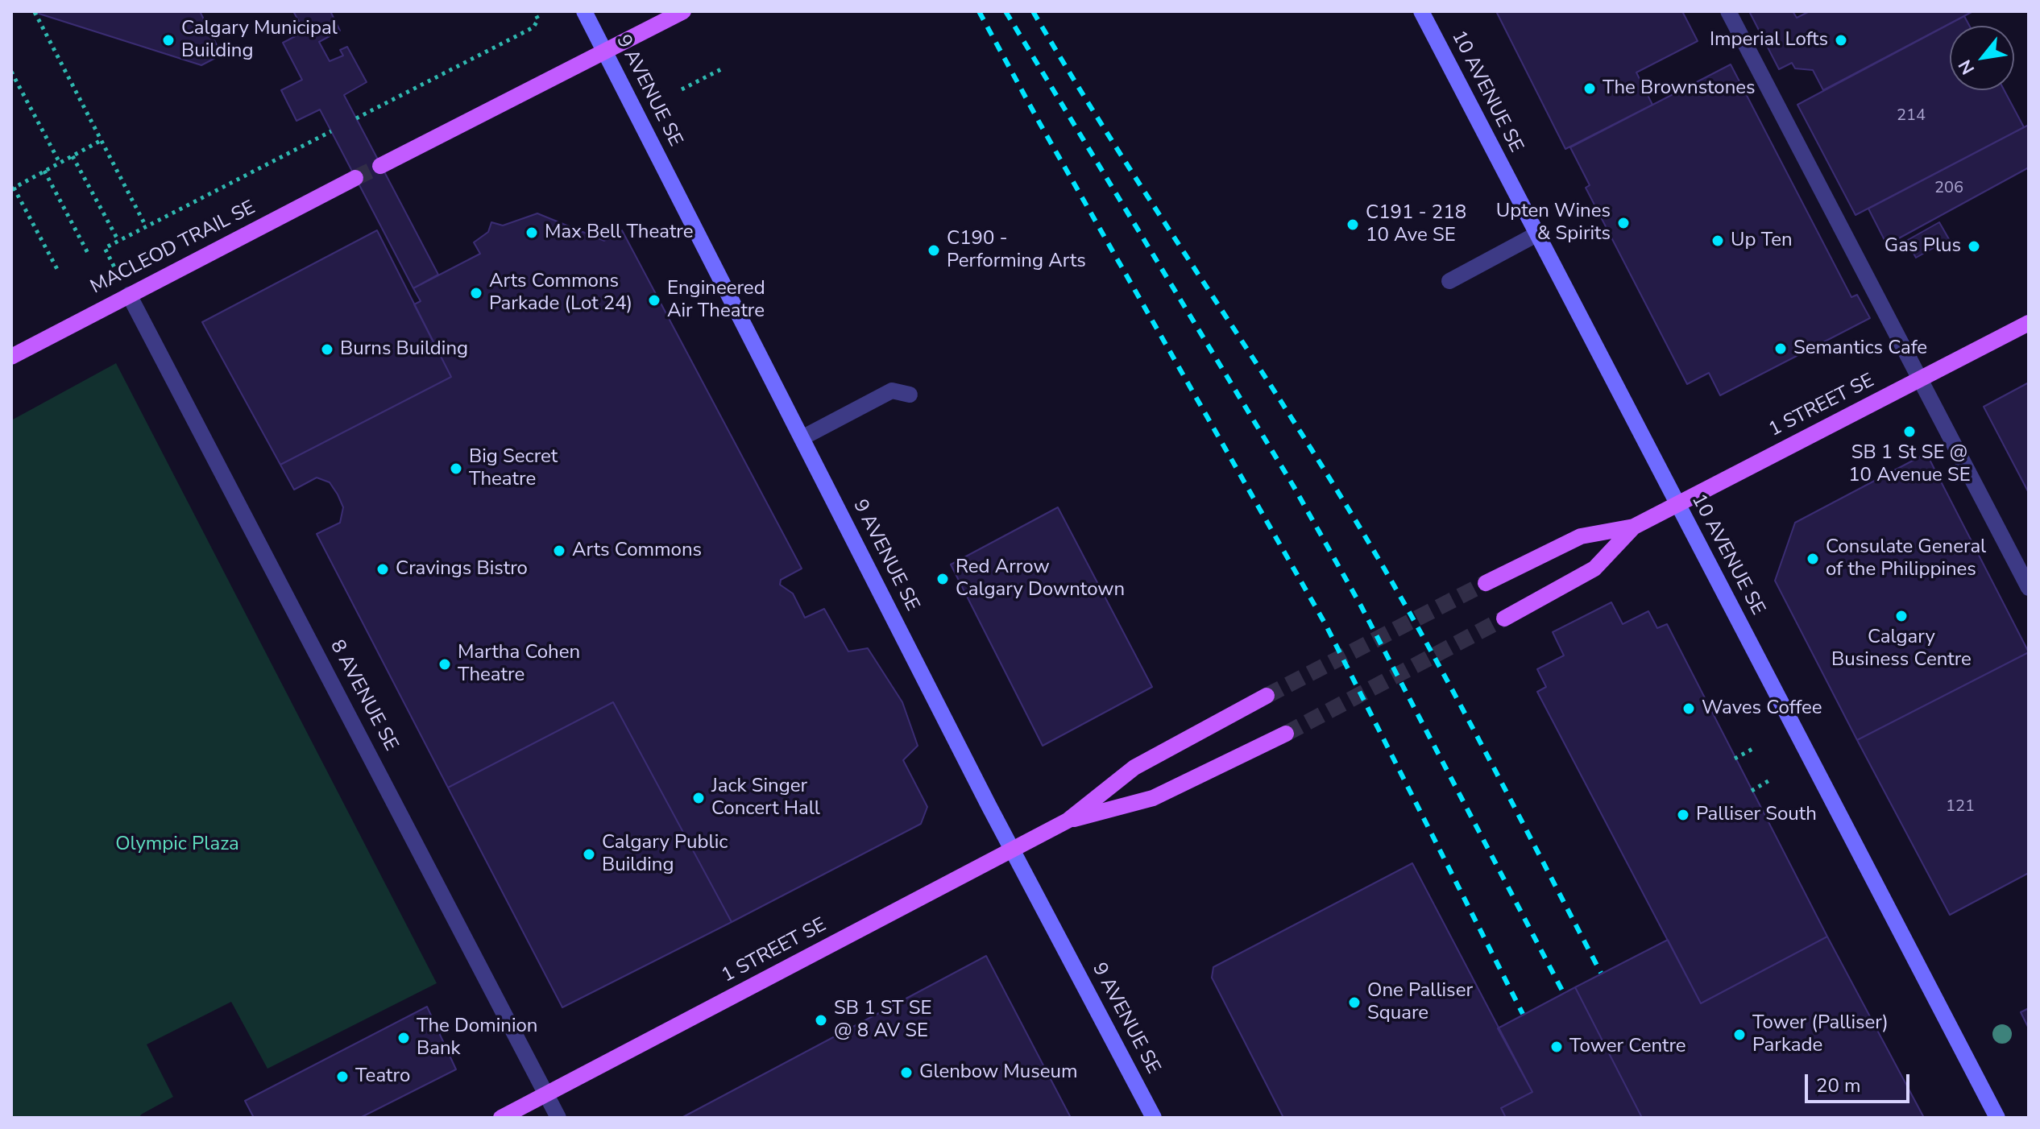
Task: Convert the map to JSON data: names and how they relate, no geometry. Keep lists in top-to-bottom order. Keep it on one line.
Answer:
{"streets":{"main road":["9 AVENUE SE","10 AVENUE SE","MACLEOD TRAIL SE","1 STREET SE"],"street":["8 AVENUE SE"]},"crossings":[["9 AVENUE SE","1 STREET SE"],["10 AVENUE SE","1 STREET SE"],["MACLEOD TRAIL SE","8 AVENUE SE"],["1 STREET SE","8 AVENUE SE"]],"parks":["Olympic Plaza"],"places":["Calgary Municipal Building","Imperial Lofts","The Brownstones","Upten Wines & Spirits","C191 - 218 10 Ave SE","Max Bell Theatre","Up Ten","Gas Plus","C190 - Performing Arts","Arts Commons Parkade (Lot 24)","Engineered Air Theatre","Semantics Cafe","Burns Building","SB 1 St SE @ 10 Avenue SE","Big Secret Theatre","Arts Commons","Consulate General of the Philippines","Cravings Bistro","Red Arrow Calgary Downtown","Calgary Business Centre","Martha Cohen Theatre","Waves Coffee","Jack Singer Concert Hall","Palliser South","Calgary Public Building","One Palliser Square","SB 1 ST SE @ 8 AV SE","Tower (Palliser) Parkade","The Dominion Bank","Tower Centre","Glenbow Museum","Teatro"],"house_numbers":["214","206","121"],"scale_bar":"20 m","north":"bottom left"}
